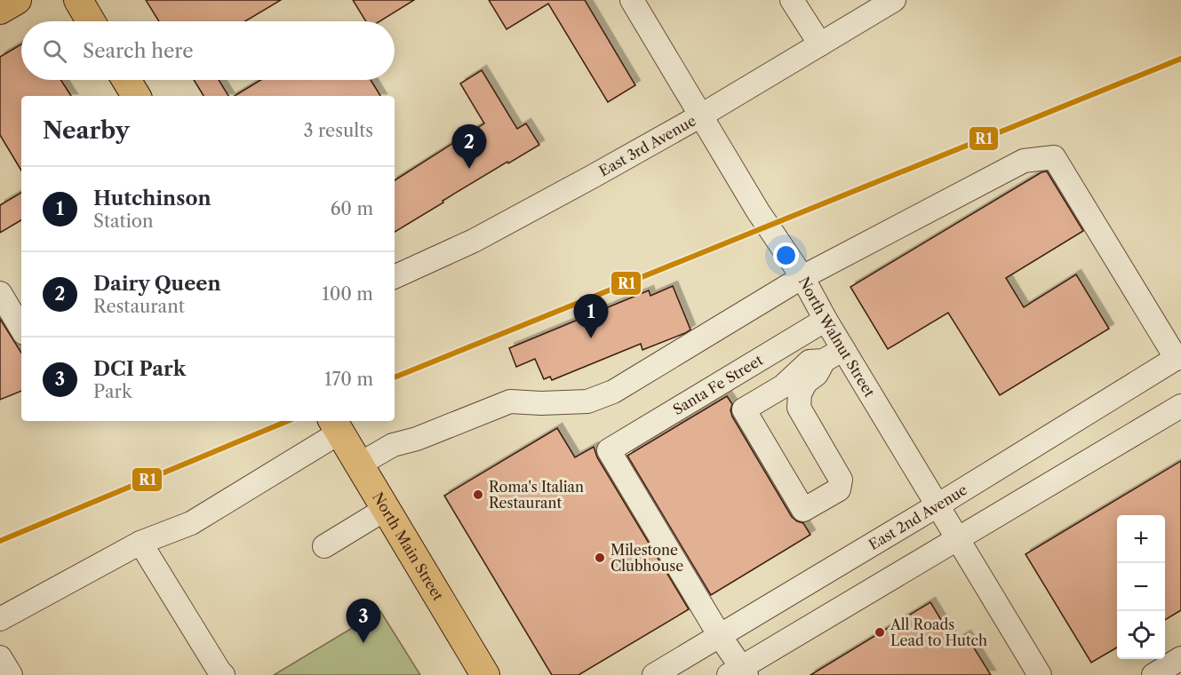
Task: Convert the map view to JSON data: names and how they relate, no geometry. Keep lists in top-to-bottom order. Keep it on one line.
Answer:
{"streets":{"main road":["North Main Street"],"street":["East 3rd Avenue","North Walnut Street","Santa Fe Street","East 2nd Avenue"]},"crossings":[["East 3rd Avenue","North Walnut Street"],["North Walnut Street","Santa Fe Street"],["North Walnut Street","East 2nd Avenue"],["Santa Fe Street","East 2nd Avenue"]],"places":["Roma's Italian Restaurant","Milestone Clubhouse","All Roads Lead to Hutch"],"lines":["transit line R1"],"page":{"search":"Search here","heading":["Nearby","3 results"],"pins":["2","1","3"],"list":[{"mark":"1","name":"Hutchinson","note":"Station","value":"60 m"},{"mark":"2","name":"Dairy Queen","note":"Restaurant","value":"100 m"},{"mark":"3","name":"DCI Park","note":"Park","value":"170 m"}],"map_buttons":["+","−"]}}
